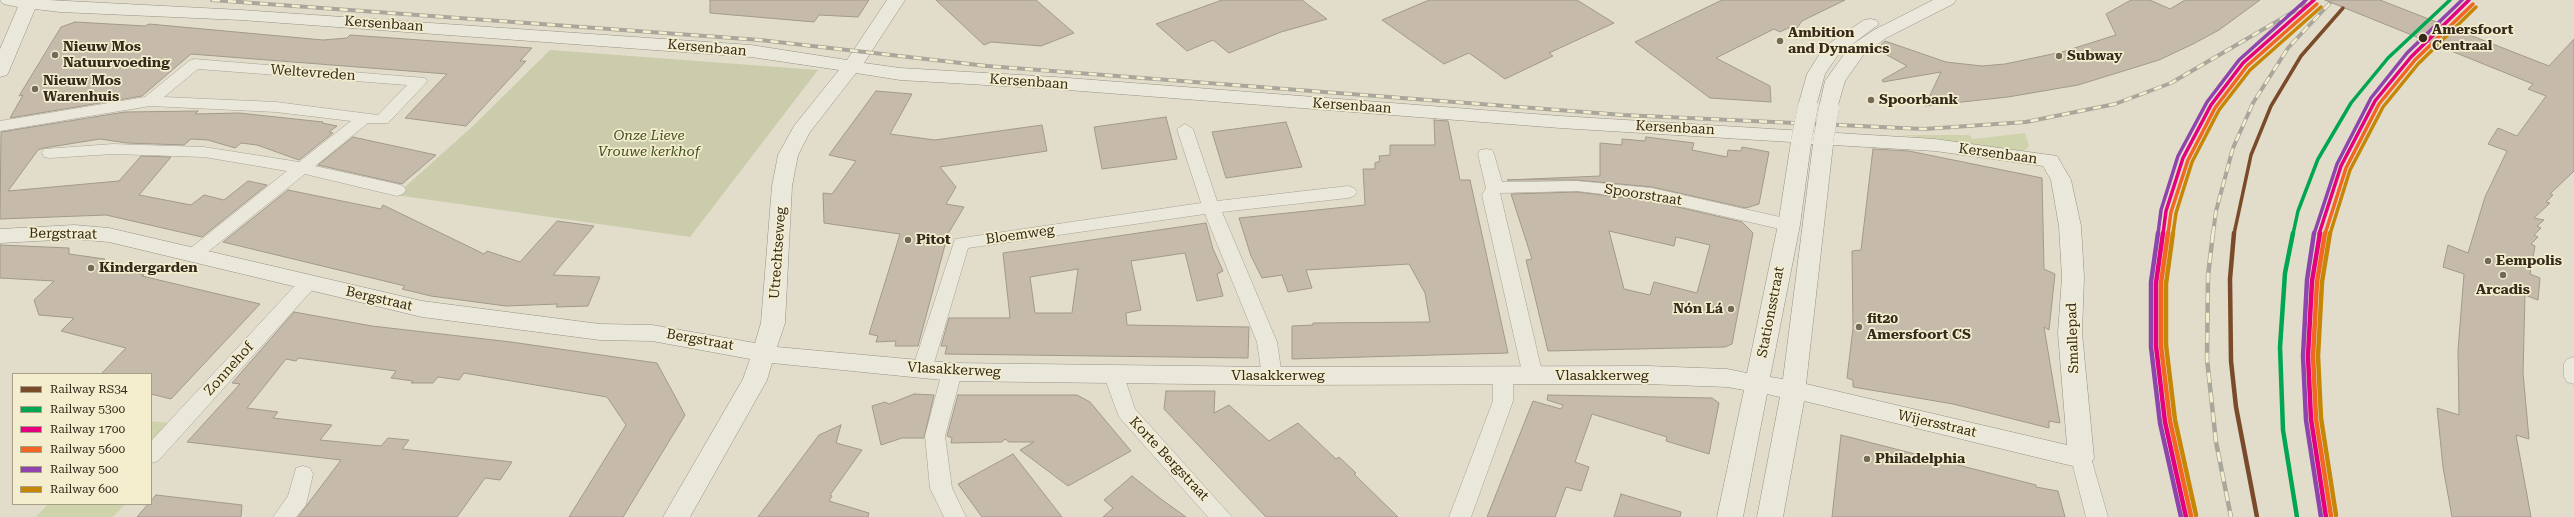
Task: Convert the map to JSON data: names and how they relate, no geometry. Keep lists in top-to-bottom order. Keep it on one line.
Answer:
{"streets":{"street":["Kersenbaan","Weltevreden","Spoorstraat","Bergstraat","Bloemweg","Utrechtseweg","Stationsstraat","Smallepad","Zonnehof","Vlasakkerweg","Wijersstraat","Korte Bergstraat"]},"crossings":[["Kersenbaan","Utrechtseweg"],["Kersenbaan","Smallepad"],["Spoorstraat","Stationsstraat"],["Bergstraat","Utrechtseweg"],["Bergstraat","Zonnehof"],["Bergstraat","Vlasakkerweg"],["Bloemweg","Vlasakkerweg"],["Utrechtseweg","Vlasakkerweg"],["Stationsstraat","Vlasakkerweg"],["Stationsstraat","Wijersstraat"],["Smallepad","Wijersstraat"],["Vlasakkerweg","Wijersstraat"],["Vlasakkerweg","Korte Bergstraat"]],"parks":["Onze Lieve Vrouwe kerkhof"],"places":["Amersfoort Centraal","Ambition and Dynamics","Nieuw Mos Natuurvoeding","Subway","Nieuw Mos Warenhuis","Spoorbank","Pitot","Eempolis","Kindergarden","Arcadis","Nón Lá","fit20 Amersfoort CS","Philadelphia"],"lines":["rail line 5300","rail line 1700","rail line 500","rail line 5600","rail line 600","rail line RS34"],"legend":["Railway RS34","Railway 5300","Railway 1700","Railway 5600","Railway 500","Railway 600"]}
